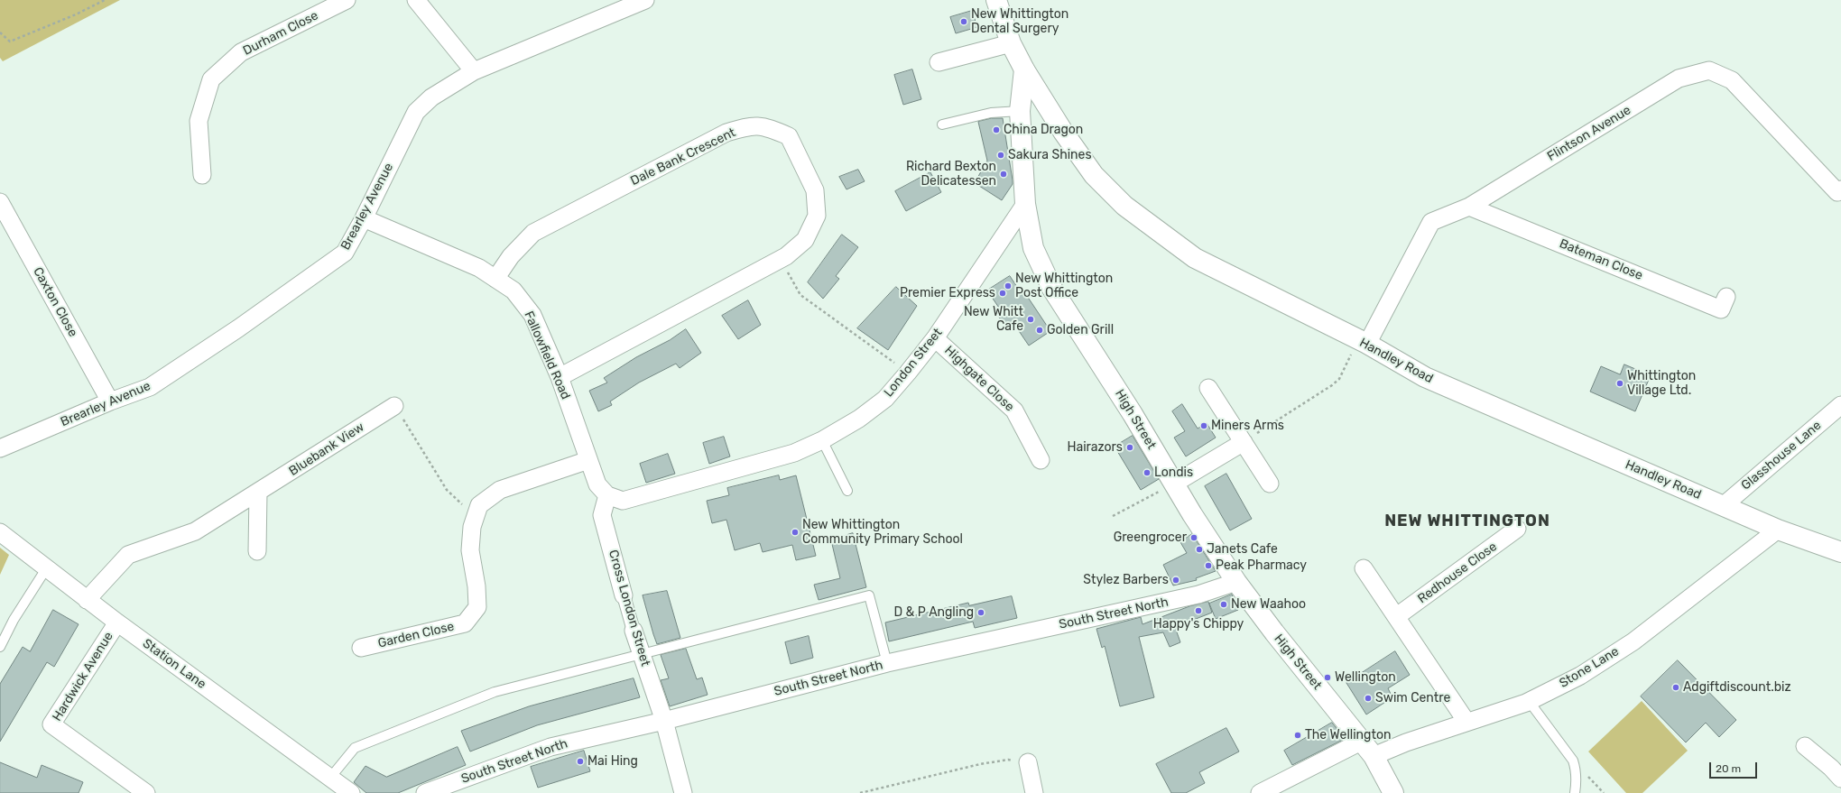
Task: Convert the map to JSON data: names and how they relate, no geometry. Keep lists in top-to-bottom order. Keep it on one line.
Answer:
{"streets":{"main road":["Handley Road","High Street"],"street":["Durham Close","Flintson Avenue","Dale Bank Crescent","Brearley Avenue","Bateman Close","Caxton Close","Fallowfield Road","London Street","Highgate Close","Bluebank View","Glasshouse Lane","Redhouse Close","Cross London Street","South Street North","Garden Close","Station Lane","Stone Lane","Hardwick Avenue"]},"crossings":[["Flintson Avenue","Bateman Close"],["Flintson Avenue","Handley Road"],["Dale Bank Crescent","Fallowfield Road"],["Brearley Avenue","Caxton Close"],["Brearley Avenue","Fallowfield Road"],["Fallowfield Road","London Street"],["Fallowfield Road","Cross London Street"],["Fallowfield Road","Garden Close"],["Handley Road","High Street"],["Handley Road","Glasshouse Lane"],["Handley Road","Stone Lane"],["London Street","Highgate Close"],["London Street","High Street"],["London Street","Cross London Street"],["High Street","South Street North"],["High Street","Stone Lane"],["Bluebank View","Station Lane"],["Cross London Street","South Street North"],["Station Lane","Hardwick Avenue"]],"districts":["NEW WHITTINGTON"],"places":["New Whittington Dental Surgery","China Dragon","Sakura Shines","Richard Bexton Delicatessen","New Whittington Post Office","Premier Express","New Whitt Cafe","Golden Grill","Whittington Village Ltd.","Miners Arms","Hairazors","Londis","New Whittington Community Primary School","Greengrocer","Janets Cafe","Peak Pharmacy","Stylez Barbers","New Waahoo","Happy's Chippy","D & P Angling","Wellington","Adgiftdiscount.biz","Swim Centre","The Wellington","Mai Hing"],"scale_bar":"20 m"}
